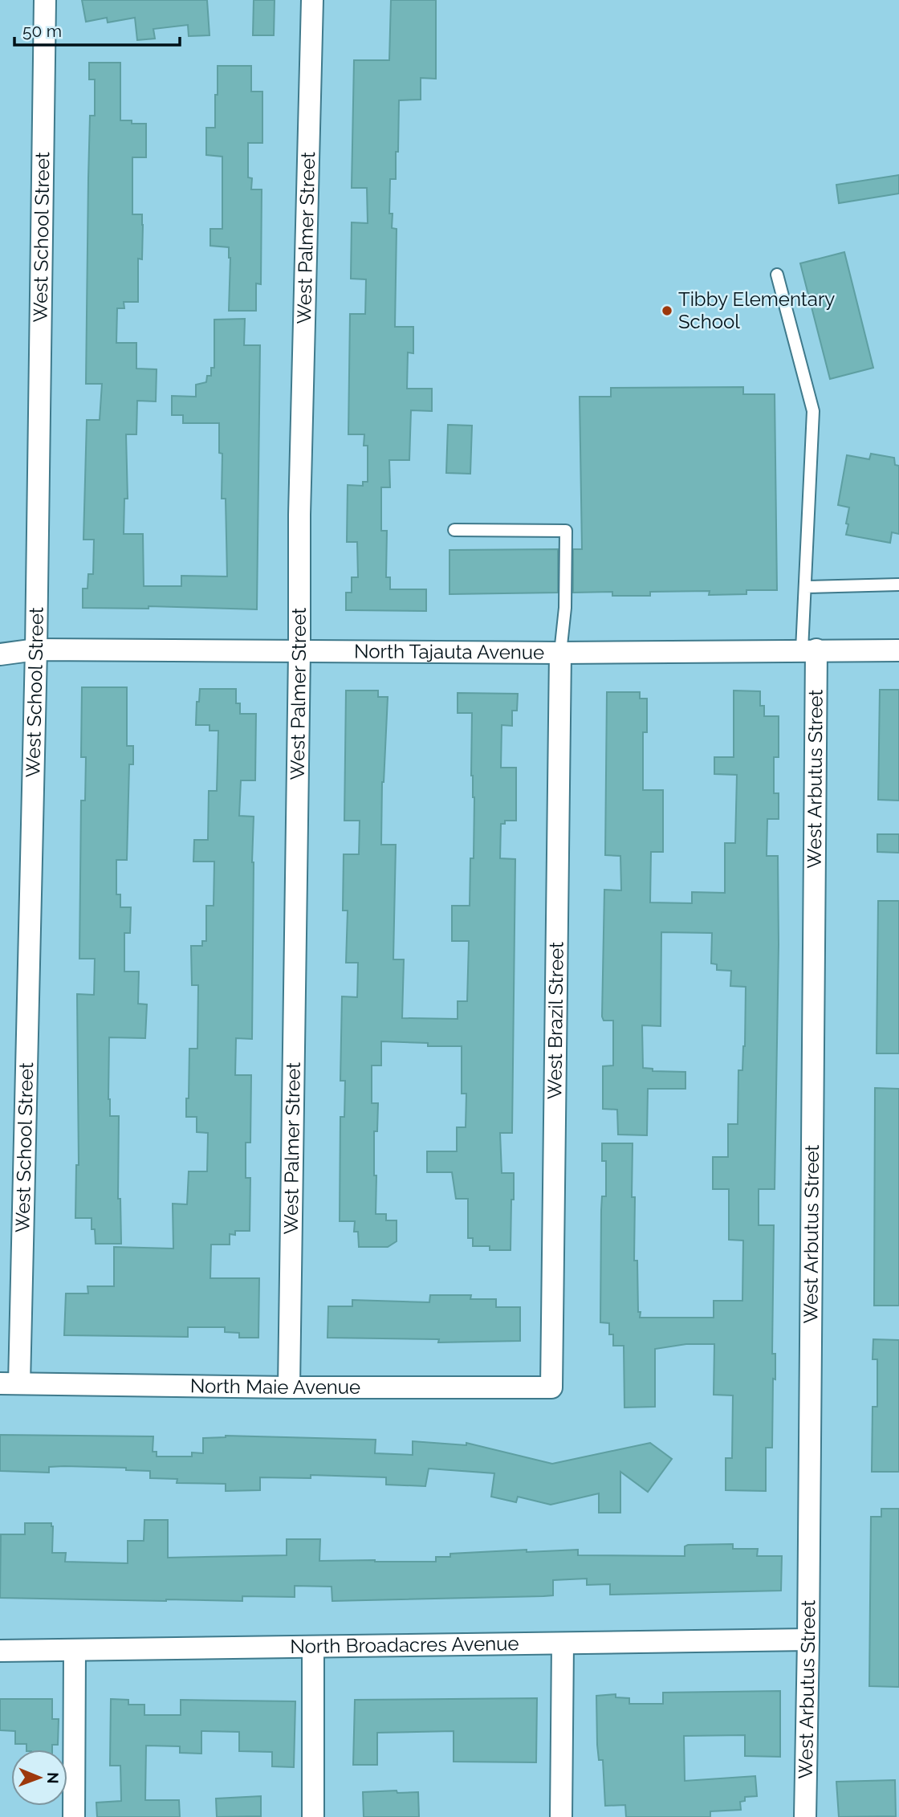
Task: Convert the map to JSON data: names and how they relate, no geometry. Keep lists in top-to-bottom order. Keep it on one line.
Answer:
{"streets":{"street":["West School Street","West Palmer Street","North Tajauta Avenue","West Arbutus Street","West Brazil Street","North Maie Avenue","North Broadacres Avenue"]},"crossings":[["West School Street","North Tajauta Avenue"],["West School Street","North Maie Avenue"],["West Palmer Street","North Tajauta Avenue"],["West Palmer Street","North Maie Avenue"],["North Tajauta Avenue","West Arbutus Street"],["North Tajauta Avenue","West Brazil Street"],["West Arbutus Street","North Broadacres Avenue"],["West Brazil Street","North Maie Avenue"]],"places":["Tibby Elementary School"],"scale_bar":"50 m","north":"right"}
